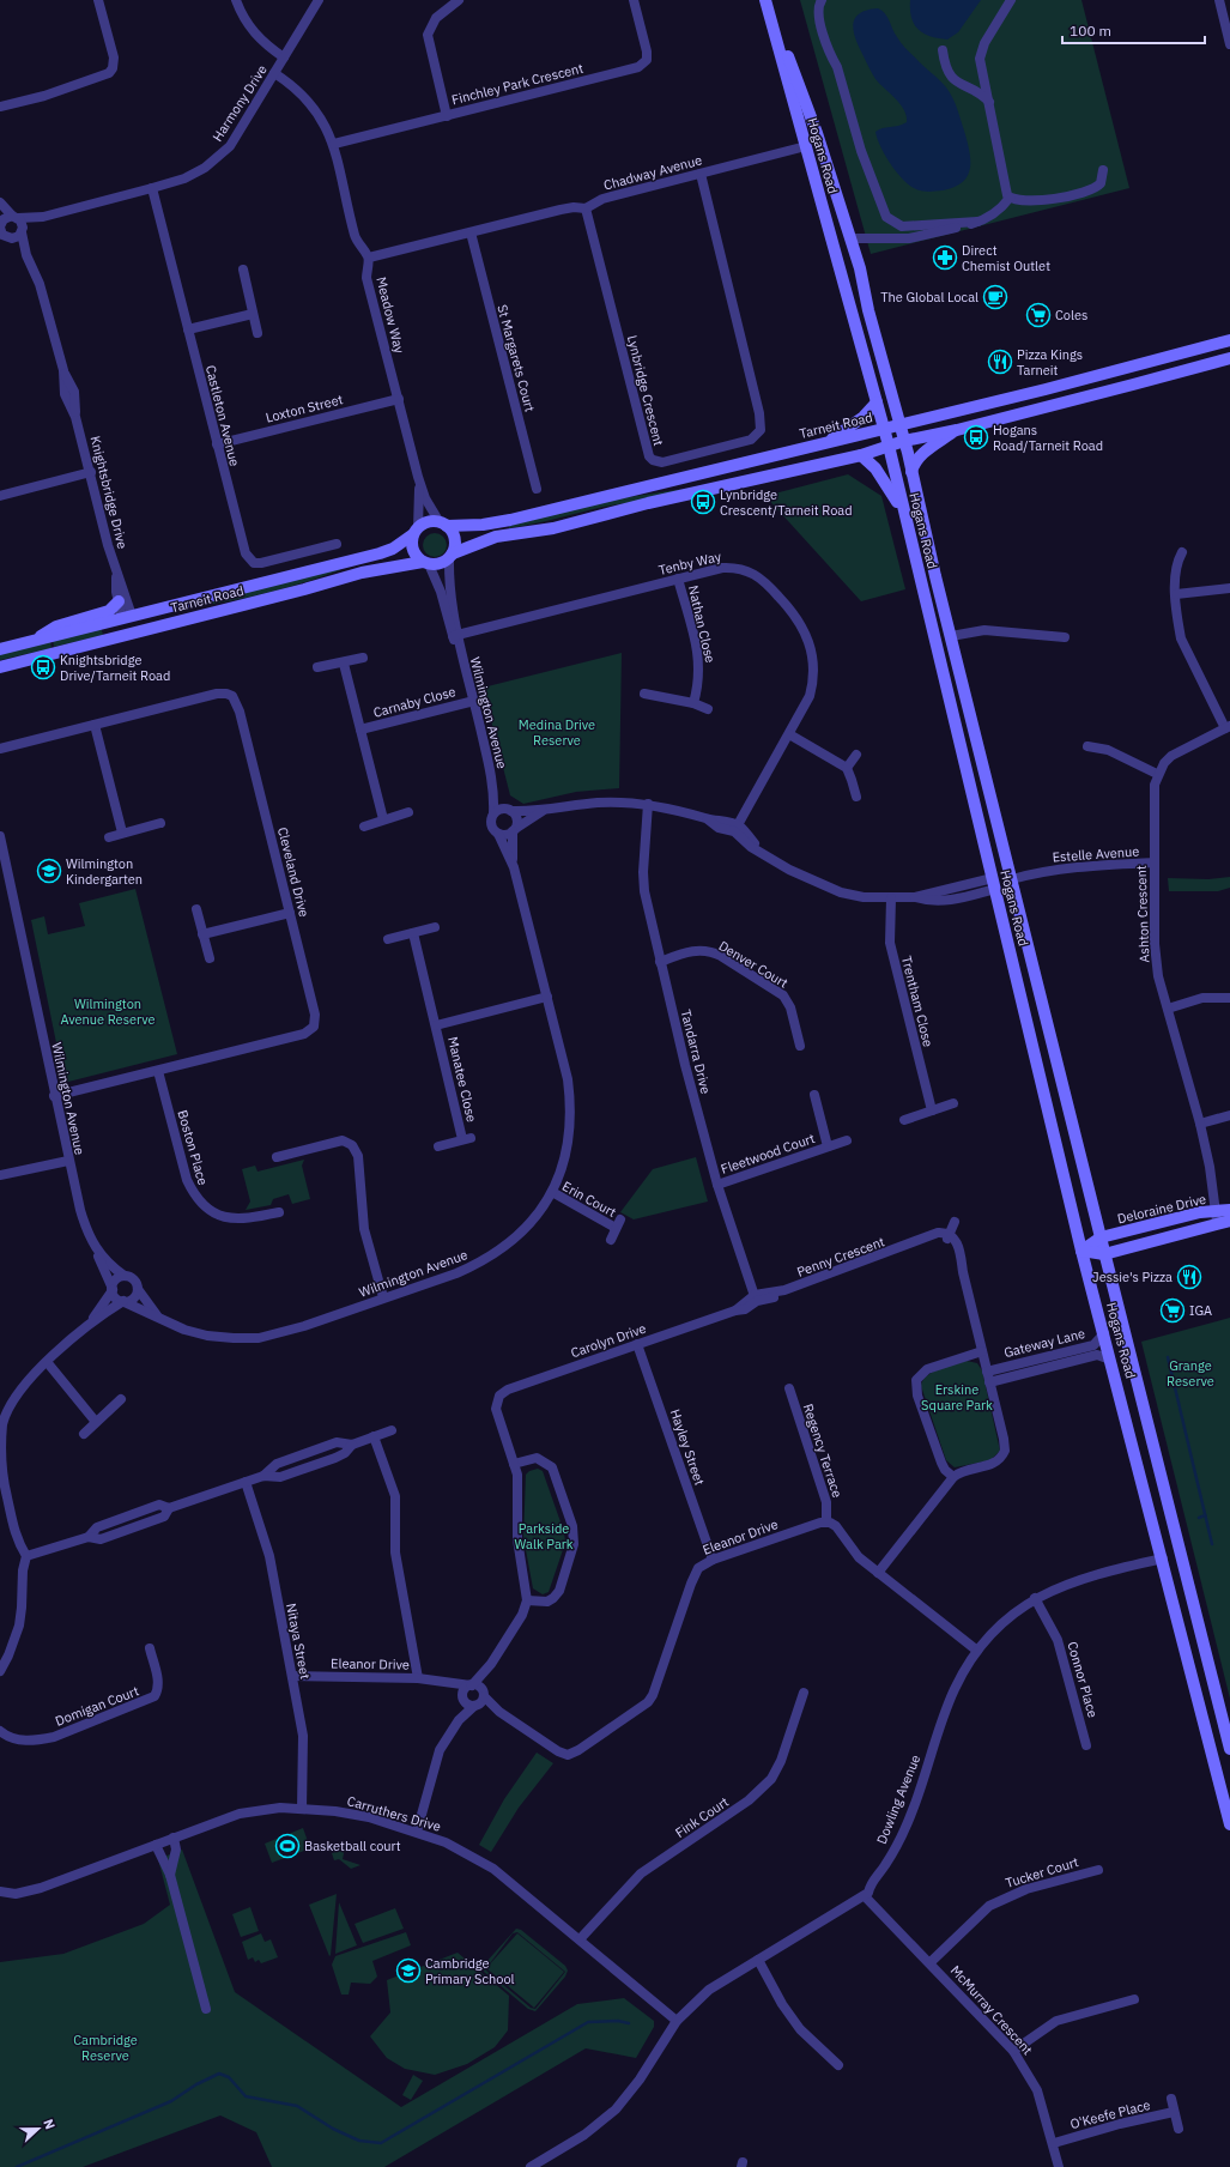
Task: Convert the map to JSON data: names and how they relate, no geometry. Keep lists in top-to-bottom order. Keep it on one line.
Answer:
{"streets":{"street":["Finchley Park Crescent","Harmony Drive","Hogans Road","Chadway Avenue","Meadow Way","St Margarets Court","Lynbridge Crescent","Loxton Street","Castleton Avenue","Tarneit Road","Knightsbridge Drive","Tenby Way","Nathan Close","Carnaby Close","Wilmington Avenue","Estelle Avenue","Cleveland Drive","Ashton Crescent","Denver Court","Trentham Close","Tandarra Drive","Manatee Close","Boston Place","Fleetwood Court","Erin Court","Deloraine Drive","Penny Crescent","Carolyn Drive","Gateway Lane","Hayley Street","Regency Terrace","Eleanor Drive","Nitaya Street","Connor Place","Domigan Court","Dowling Avenue","Carruthers Drive","Fink Court","Tucker Court","McMurray Crescent","O'Keefe Place"]},"crossings":[["Harmony Drive","Castleton Avenue"],["Harmony Drive","Knightsbridge Drive"],["Hogans Road","Chadway Avenue"],["Hogans Road","Tarneit Road"],["Hogans Road","Estelle Avenue"],["Hogans Road","Deloraine Drive"],["Hogans Road","Gateway Lane"],["Hogans Road","Dowling Avenue"],["Chadway Avenue","Meadow Way"],["Chadway Avenue","St Margarets Court"],["Chadway Avenue","Lynbridge Crescent"],["Meadow Way","Loxton Street"],["Meadow Way","Tarneit Road"],["Meadow Way","Wilmington Avenue"],["Loxton Street","Castleton Avenue"],["Tarneit Road","Knightsbridge Drive"],["Tarneit Road","Wilmington Avenue"],["Tenby Way","Nathan Close"],["Tenby Way","Wilmington Avenue"],["Carnaby Close","Wilmington Avenue"],["Wilmington Avenue","Cleveland Drive"],["Wilmington Avenue","Manatee Close"],["Wilmington Avenue","Erin Court"],["Estelle Avenue","Ashton Crescent"],["Cleveland Drive","Boston Place"],["Ashton Crescent","Deloraine Drive"],["Denver Court","Tandarra Drive"],["Tandarra Drive","Fleetwood Court"],["Tandarra Drive","Penny Crescent"],["Tandarra Drive","Carolyn Drive"],["Penny Crescent","Carolyn Drive"],["Carolyn Drive","Hayley Street"],["Hayley Street","Eleanor Drive"],["Regency Terrace","Eleanor Drive"],["Eleanor Drive","Nitaya Street"],["Nitaya Street","Carruthers Drive"],["Connor Place","Dowling Avenue"],["Dowling Avenue","McMurray Crescent"],["Carruthers Drive","Fink Court"],["Tucker Court","McMurray Crescent"],["McMurray Crescent","O'Keefe Place"]],"parks":["Medina Drive Reserve","Wilmington Avenue Reserve","Grange Reserve","Erskine Square Park","Parkside Walk Park","Cambridge Reserve"],"places":{"pharmacy":["Direct Chemist Outlet"],"cafe":["The Global Local"],"supermarket":["Coles","IGA"],"restaurant":["Pizza Kings Tarneit","Jessie's Pizza"],"bus stop":["Hogans Road/Tarneit Road","Lynbridge Crescent/Tarneit Road","Knightsbridge Drive/Tarneit Road"],"school or university":["Wilmington Kindergarten","Cambridge Primary School"],"sports":["Basketball court"]},"scale_bar":"100 m","north":"right"}
